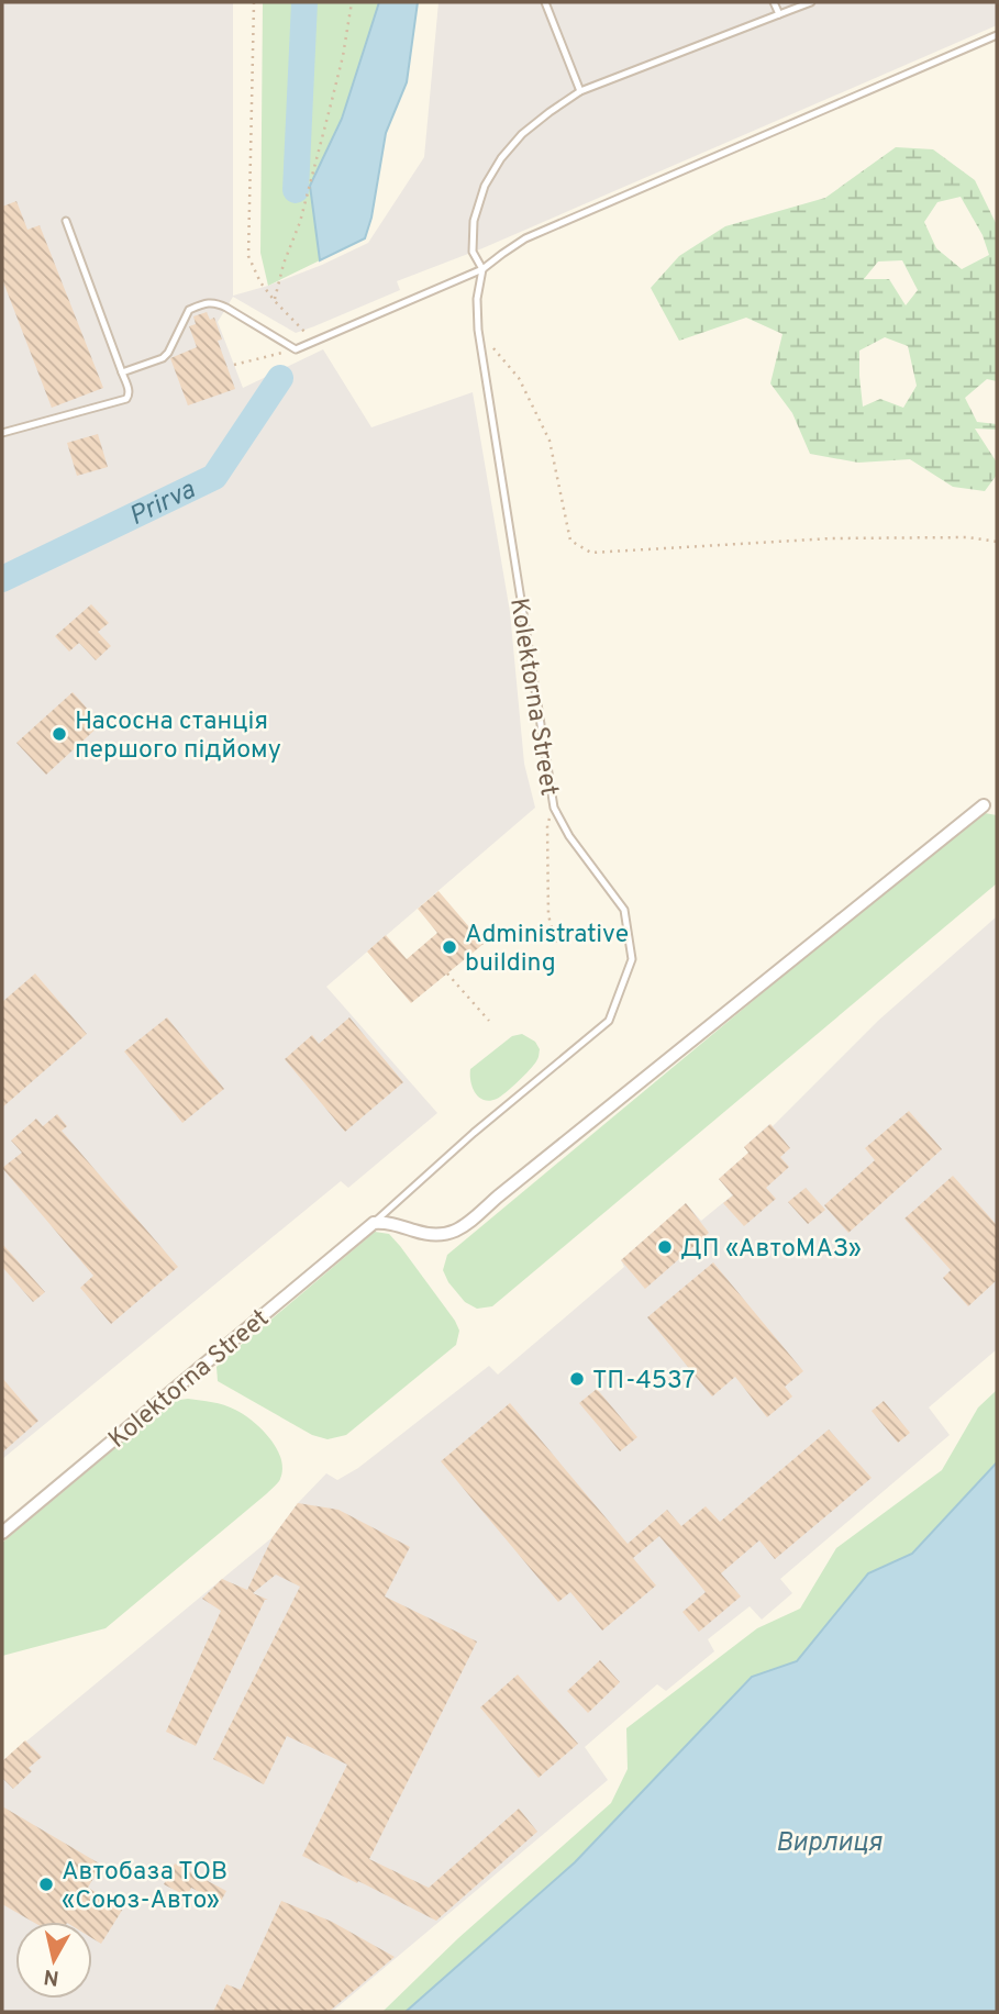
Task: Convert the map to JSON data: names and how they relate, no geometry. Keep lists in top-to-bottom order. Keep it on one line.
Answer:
{"streets":{"street":["Kolektorna Street"]},"water":["Prirva","Вирлиця"],"places":["Насосна станція першого підйому","Administrative building","ДП «АвтоМАЗ»","ТП-4537","Автобаза ТОВ «Союз-Авто»"],"north":"bottom"}
